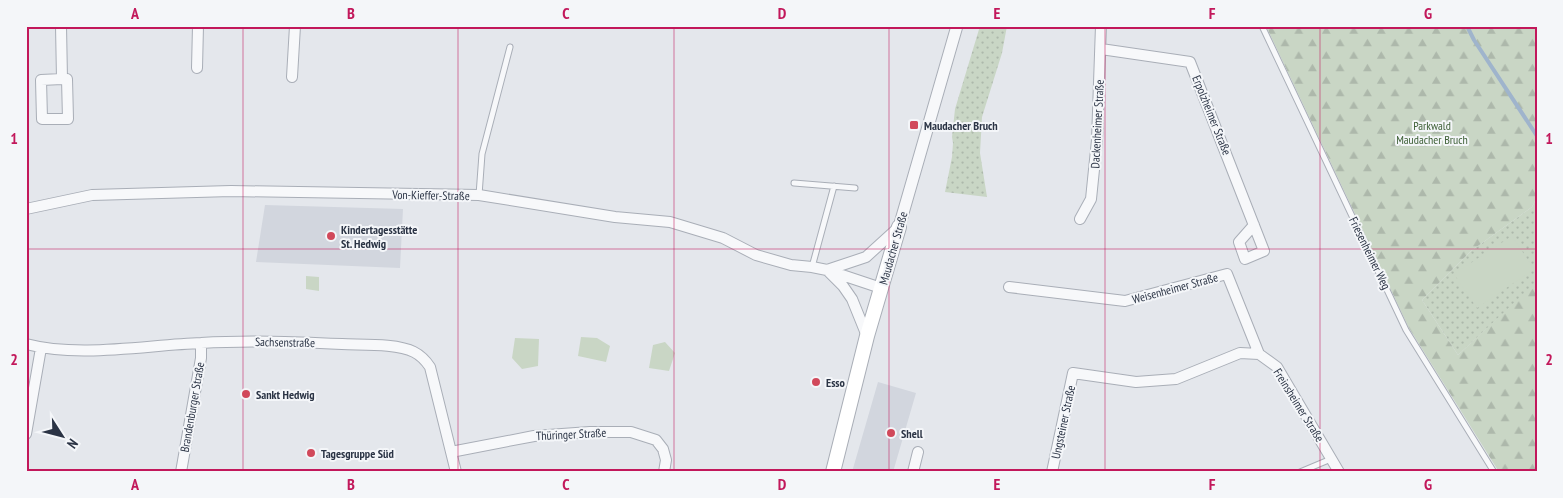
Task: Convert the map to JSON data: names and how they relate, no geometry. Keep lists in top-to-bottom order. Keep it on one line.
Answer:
{"streets":{"main road":["Maudacher Straße"],"street":["Erpolzheimer Straße","Dackenheimer Straße","Von-Kieffer-Straße","Weisenheimer Straße","Sachsenstraße","Freinsheimer Straße","Brandenburger Straße","Ungsteiner Straße","Thüringer Straße"],"lane":["Friesenheimer Weg"]},"crossings":[["Erpolzheimer Straße","Dackenheimer Straße"],["Von-Kieffer-Straße","Maudacher Straße"],["Weisenheimer Straße","Freinsheimer Straße"],["Weisenheimer Straße","Ungsteiner Straße"],["Sachsenstraße","Brandenburger Straße"],["Sachsenstraße","Thüringer Straße"],["Freinsheimer Straße","Ungsteiner Straße"]],"parks":["Parkwald Maudacher Bruch"],"places":{"transit":["Maudacher Bruch"],"other":["Kindertagesstätte St. Hedwig","Esso","Sankt Hedwig","Shell","Tagesgruppe Süd"]},"north":"bottom right","grid":{"columns":["A","B","C","D","E","F","G"],"rows":["1","2"]}}
